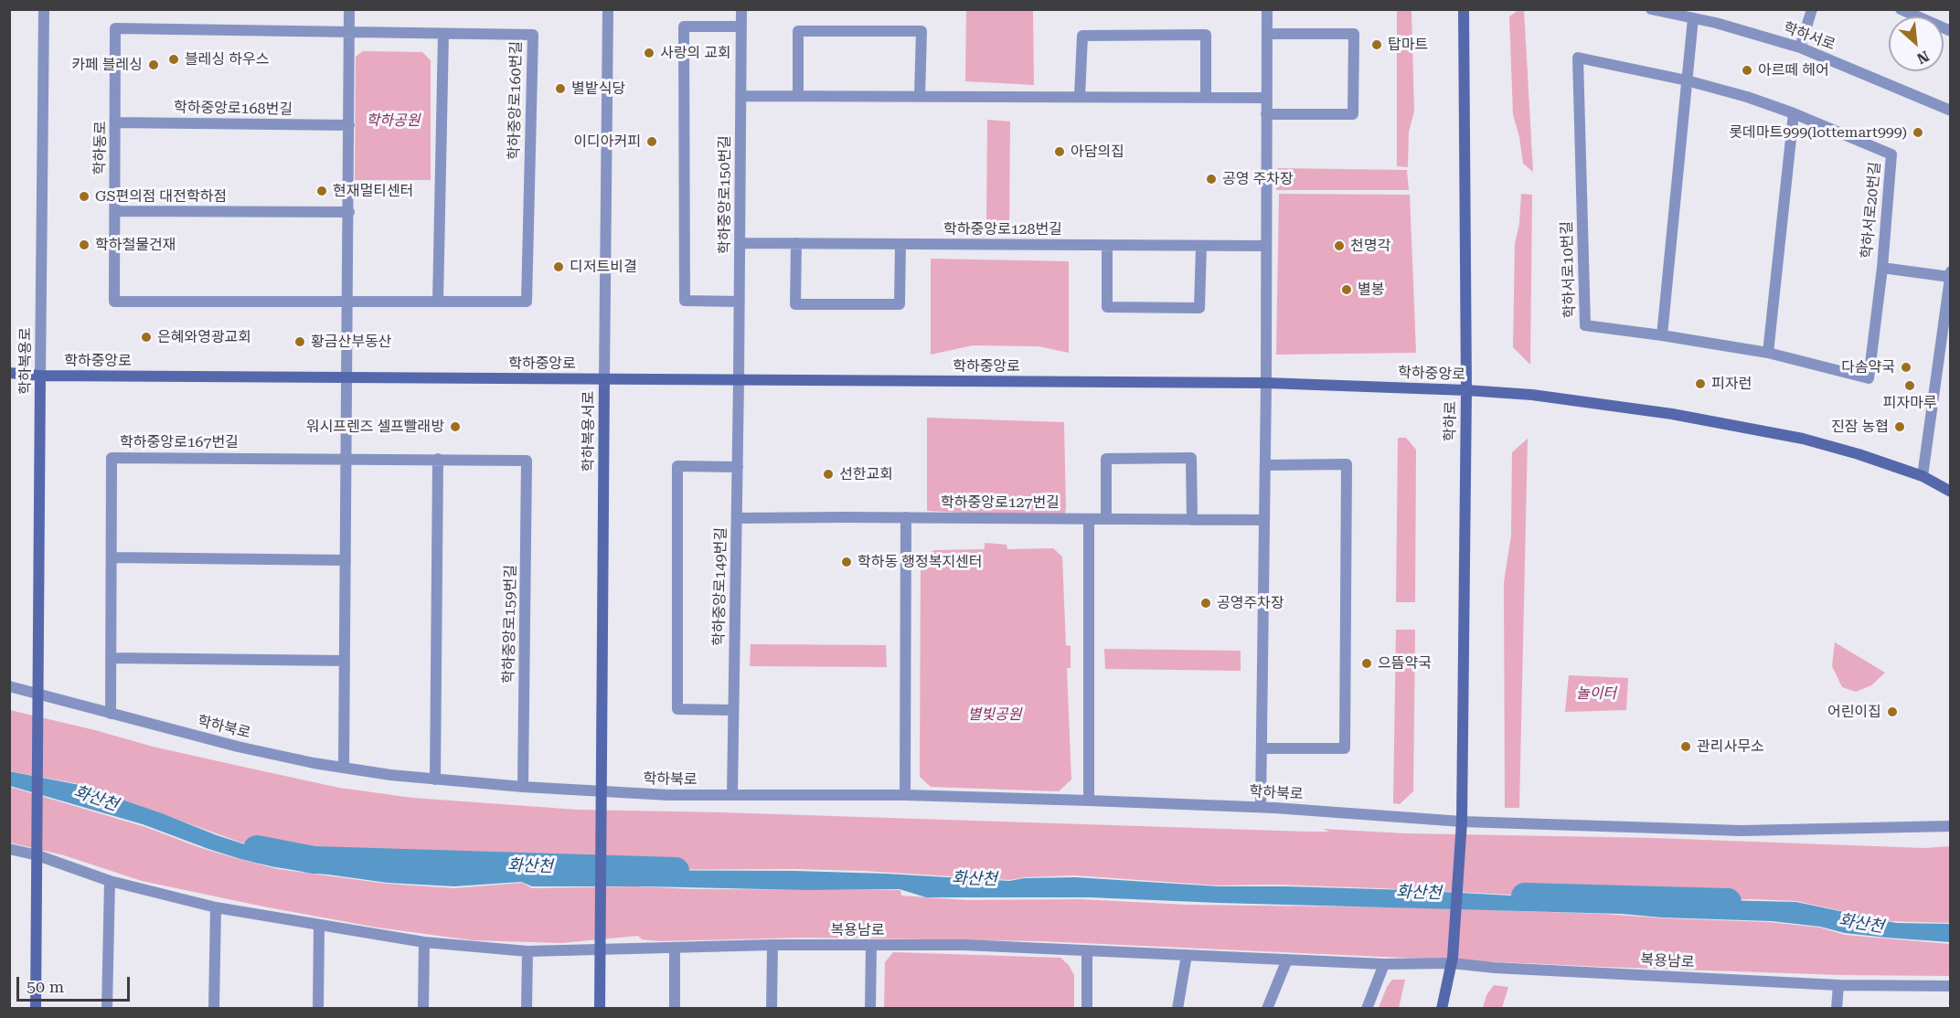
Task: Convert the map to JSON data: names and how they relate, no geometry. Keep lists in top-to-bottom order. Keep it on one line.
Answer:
{"streets":{"street":["학하서로","학하중앙로160번길","학하중앙로168번길","학하동로","학하중앙로150번길","학하서로20번길","학하중앙로128번길","학하서로10번길","학하복용로","학하중앙로","학하로","학하복용서로","학하중앙로167번길","학하중앙로127번길","학하중앙로149번길","학하중앙로159번길","학하북로","복용남로"]},"crossings":[["학하중앙로168번길","학하동로"],["학하중앙로150번길","학하중앙로128번길"],["학하중앙로150번길","학하중앙로"],["학하중앙로150번길","학하중앙로149번길"],["학하서로20번길","학하서로10번길"],["학하복용로","학하중앙로"],["학하복용로","학하북로"],["학하복용로","복용남로"],["학하중앙로","학하로"],["학하중앙로","학하복용서로"],["학하중앙로","학하중앙로149번길"],["학하로","학하북로"],["학하로","복용남로"],["학하복용서로","학하북로"],["학하복용서로","복용남로"],["학하중앙로167번길","학하북로"],["학하중앙로127번길","학하중앙로149번길"],["학하중앙로149번길","학하북로"],["학하중앙로159번길","학하북로"]],"water":["화산천"],"parks":["학하공원","놀이터","별빛공원"],"places":["탑마트","사랑의 교회","블레싱 하우스","카페 블레싱","아르떼 헤어","별밭식당","롯데마트999(lottemart999)","이디아커피","아담의집","공영 주차장","현재멀티센터","GS편의점 대전학하점","학하철물건재","천명각","디저트비결","별봉","은혜와영광교회","황금산부동산","다솜약국","피자런","피자마루","워시프렌즈 셀프빨래방","진잠 농협","선한교회","학하동 행정복지센터","공영주차장","으뜸약국","어린이집","관리사무소"],"scale_bar":"50 m","north":"bottom right"}
